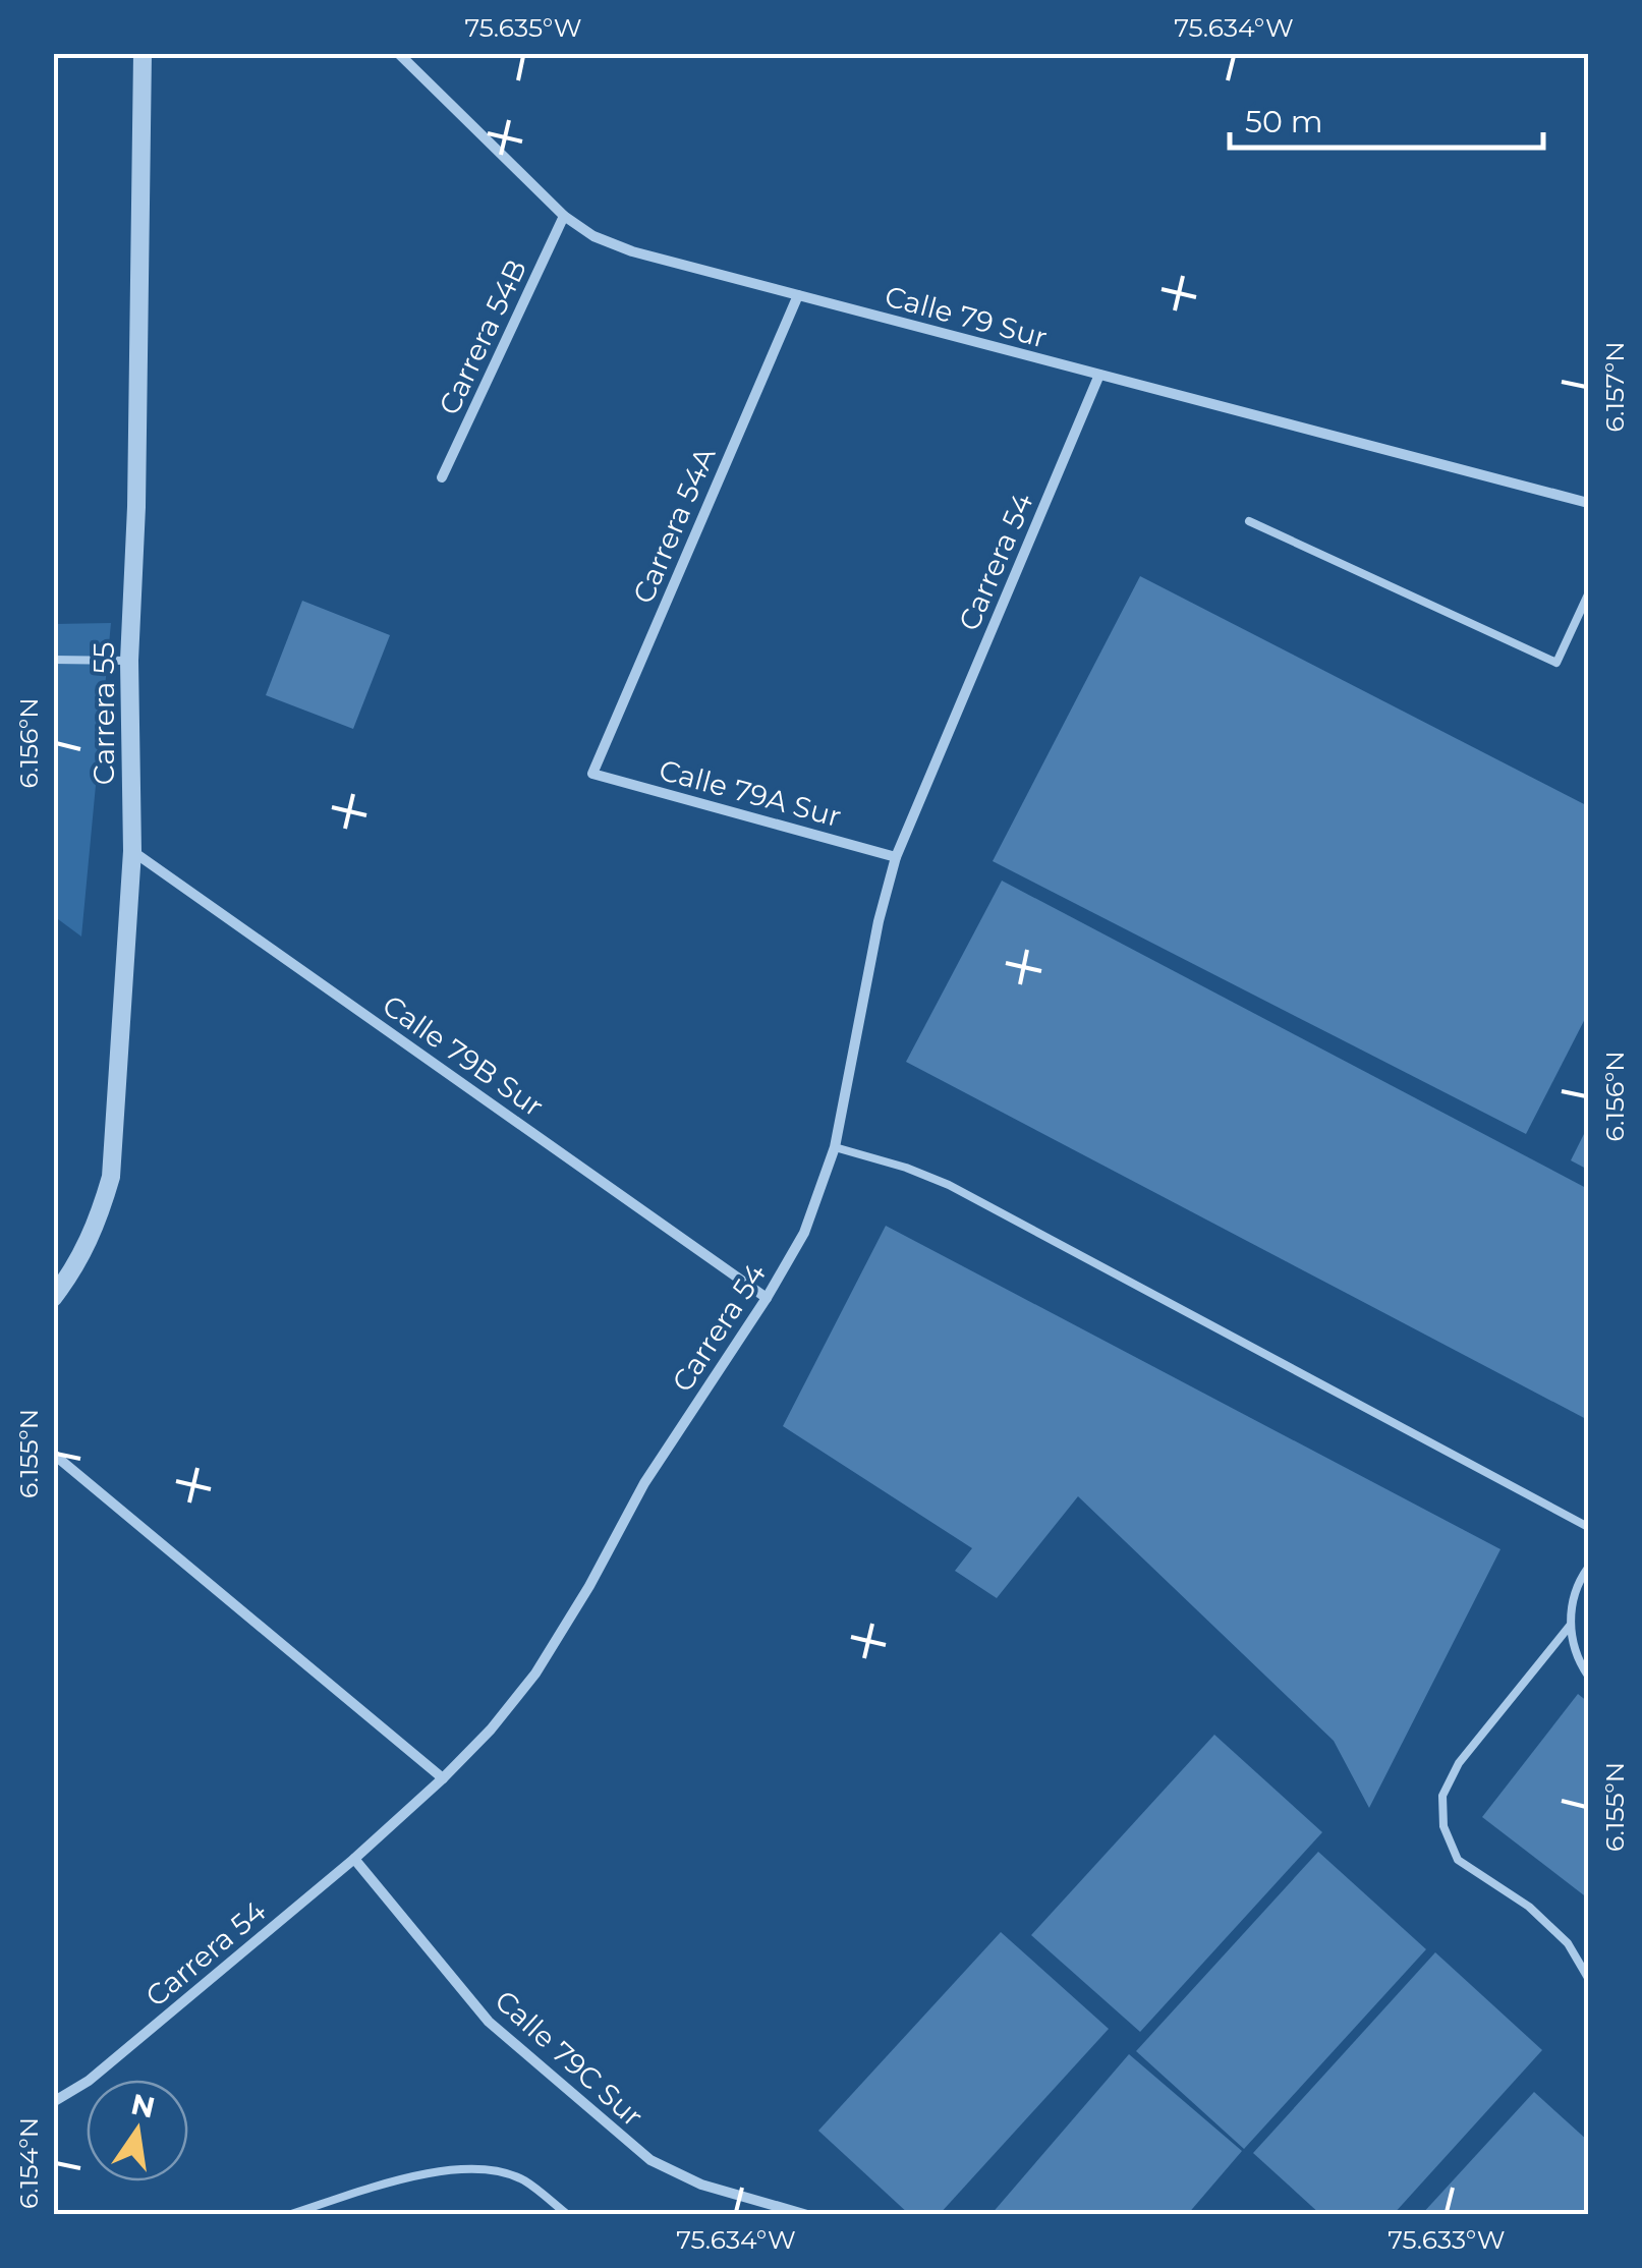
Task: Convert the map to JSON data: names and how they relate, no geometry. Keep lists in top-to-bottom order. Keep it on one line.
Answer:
{"streets":{"street":["Calle 79 Sur","Carrera 54B","Carrera 54A","Carrera 54","Carrera 55","Calle 79A Sur","Calle 79B Sur","Calle 79C Sur"]},"crossings":[["Calle 79 Sur","Carrera 54B"],["Calle 79 Sur","Carrera 54A"],["Calle 79 Sur","Carrera 54"],["Carrera 54A","Calle 79A Sur"],["Carrera 54","Calle 79A Sur"],["Carrera 54","Calle 79B Sur"],["Carrera 54","Calle 79C Sur"],["Carrera 55","Calle 79B Sur"]],"scale_bar":"50 m","north":"top","coordinates":["75.635°W","75.634°W","6.157°N","6.156°N","6.155°N","6.154°N","75.633°W"]}
